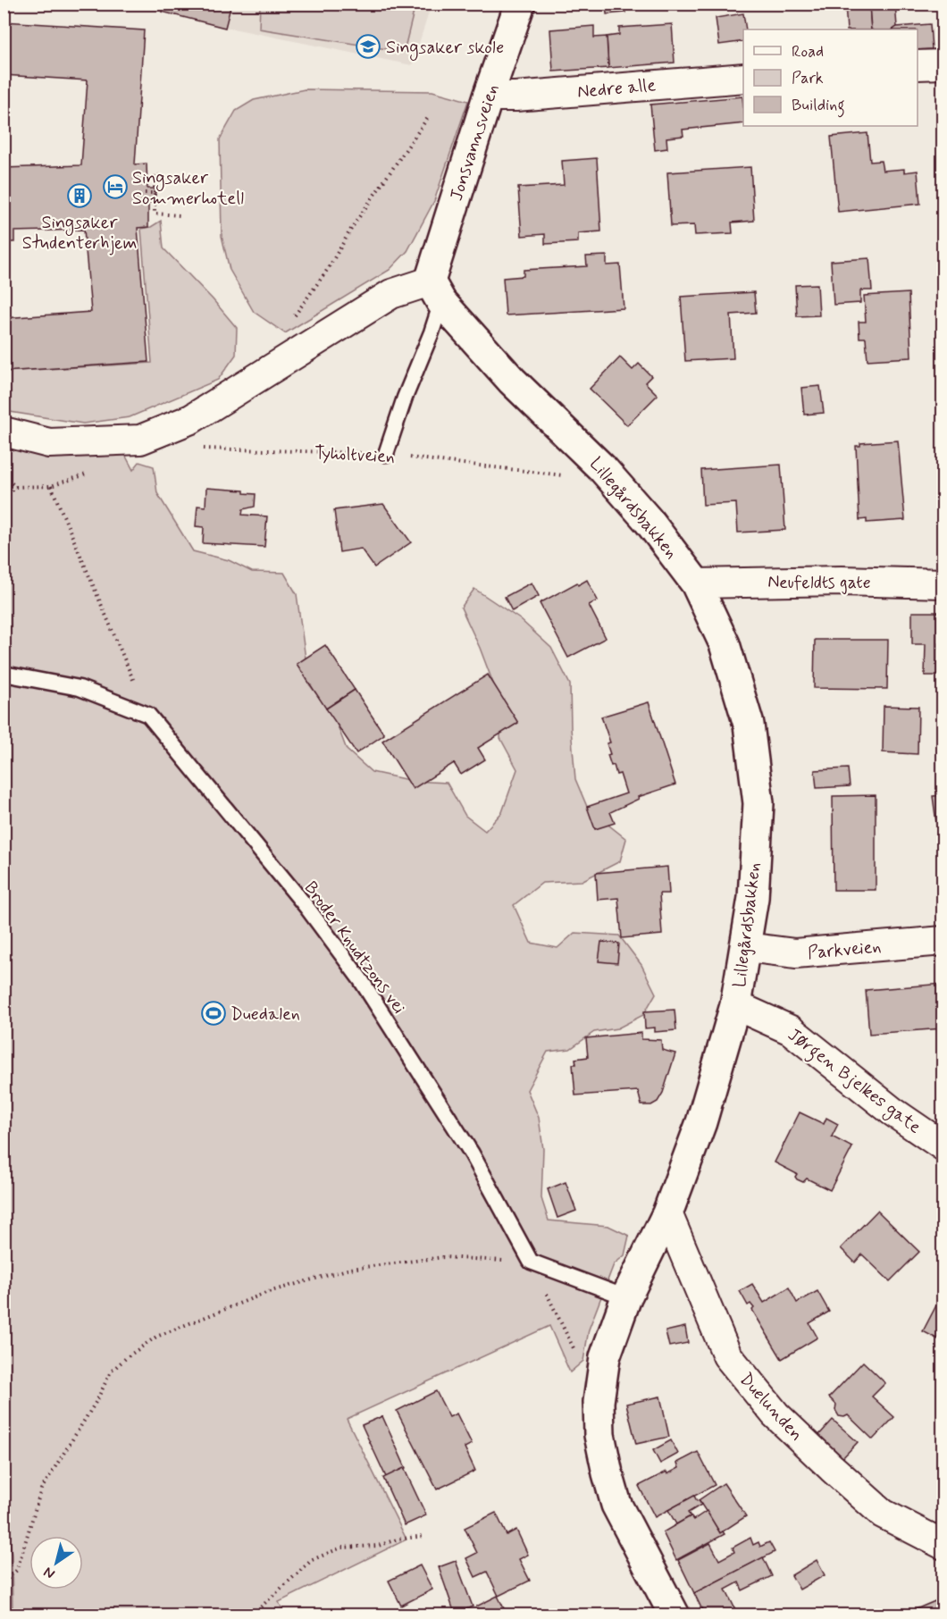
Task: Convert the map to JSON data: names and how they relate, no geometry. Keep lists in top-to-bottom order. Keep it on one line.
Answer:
{"streets":{"street":["Nedre alle","Jonsvannsveien","Lillegårdsbakken","Neufeldts gate","Parkveien","Jørgen Bjelkes gate","Duelunden"],"lane":["Broder Knudtzons vei"],"path":["Tyholtveien"]},"crossings":[["Nedre alle","Jonsvannsveien"],["Jonsvannsveien","Lillegårdsbakken"],["Lillegårdsbakken","Neufeldts gate"],["Lillegårdsbakken","Parkveien"],["Lillegårdsbakken","Jørgen Bjelkes gate"],["Lillegårdsbakken","Duelunden"]],"places":{"school or university":["Singsaker skole"],"hotel":["Singsaker Sommerhotell"],"building":["Singsaker Studenterhjem"],"sports":["Duedalen"]},"legend":["Road","Park","Building"],"north":"bottom left"}
